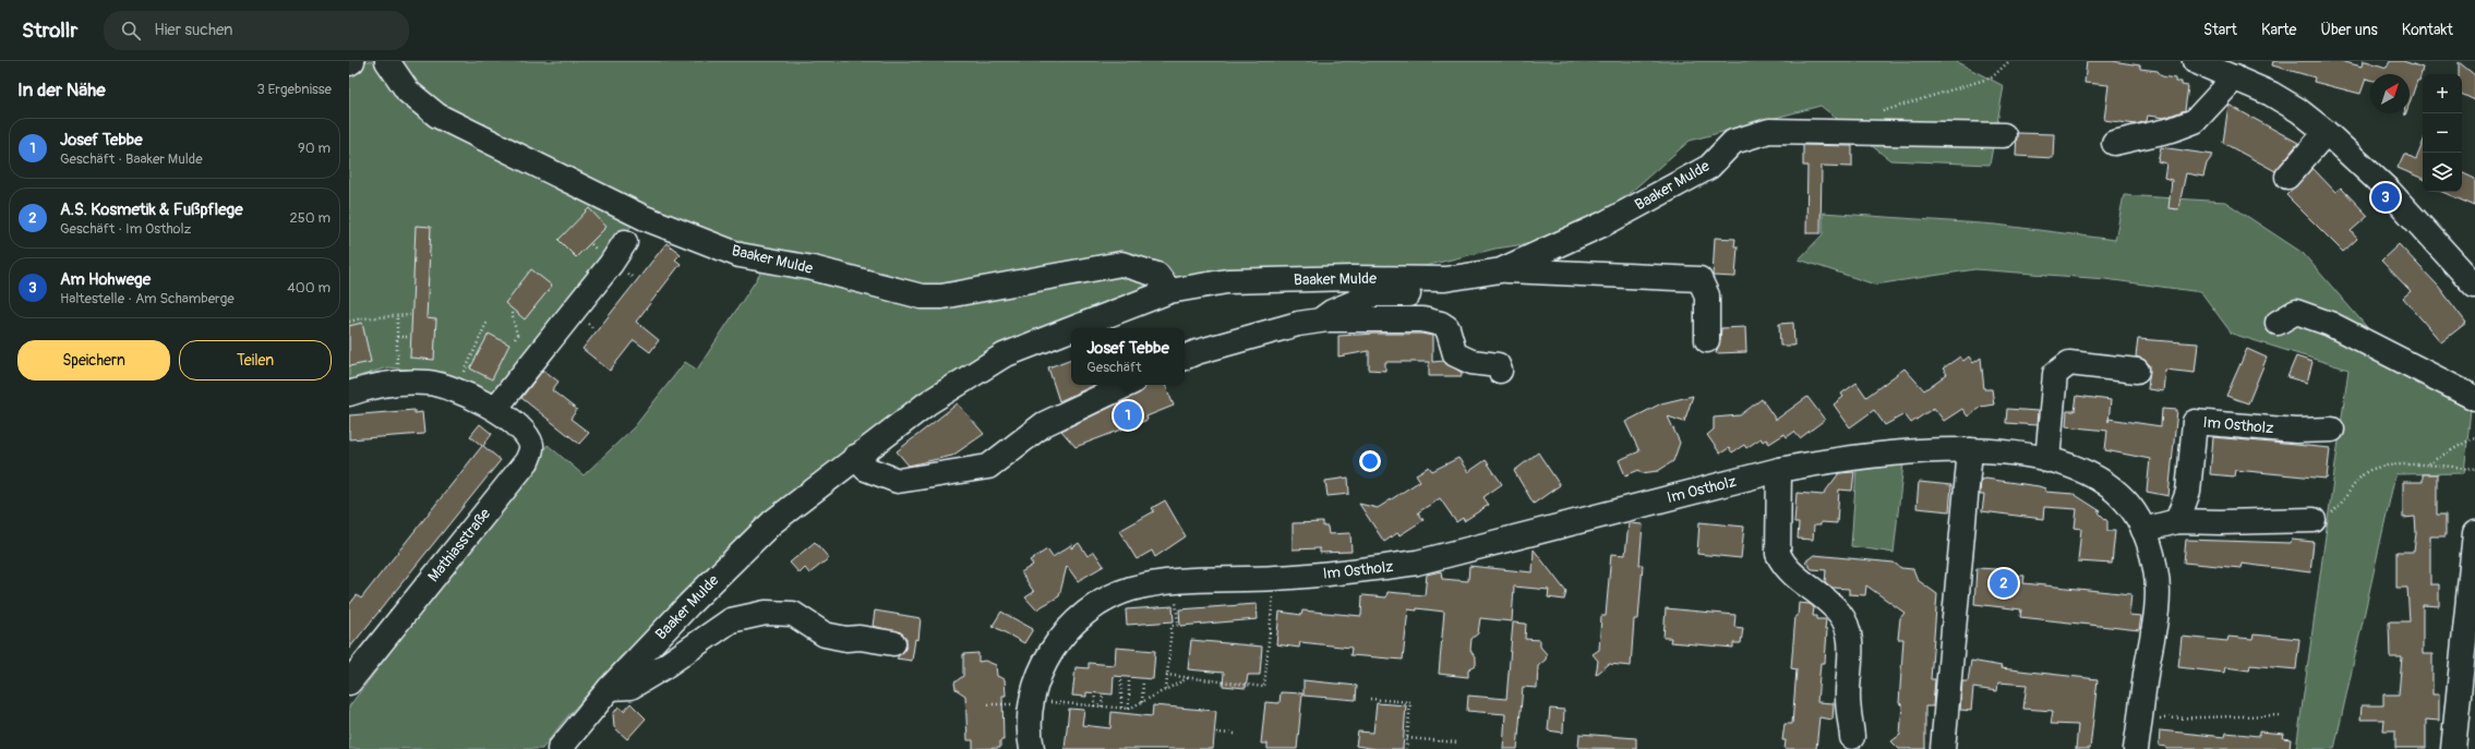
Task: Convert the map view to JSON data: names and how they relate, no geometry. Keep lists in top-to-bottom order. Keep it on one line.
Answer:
{"streets":{"street":["Baaker Mulde","Im Ostholz","Mathiasstraße"]},"north":"top right","page":{"header":"Strollr","search":"Hier suchen","nav":["Start","Karte","Über uns","Kontakt"],"heading":["In der Nähe","3 Ergebnisse"],"map_buttons":["+","−"],"list":[{"mark":"1","name":"Josef Tebbe","note":"Geschäft · Baaker Mulde","value":"90 m"},{"mark":"2","name":"A.S. Kosmetik & Fußpflege","note":"Geschäft · Im Ostholz","value":"250 m"},{"mark":"3","name":"Am Hohwege","note":"Haltestelle · Am Schamberge","value":"400 m"}],"pins":["3","1","2"],"buttons":["Speichern","Teilen"],"popup":["Josef Tebbe","Geschäft"]}}
